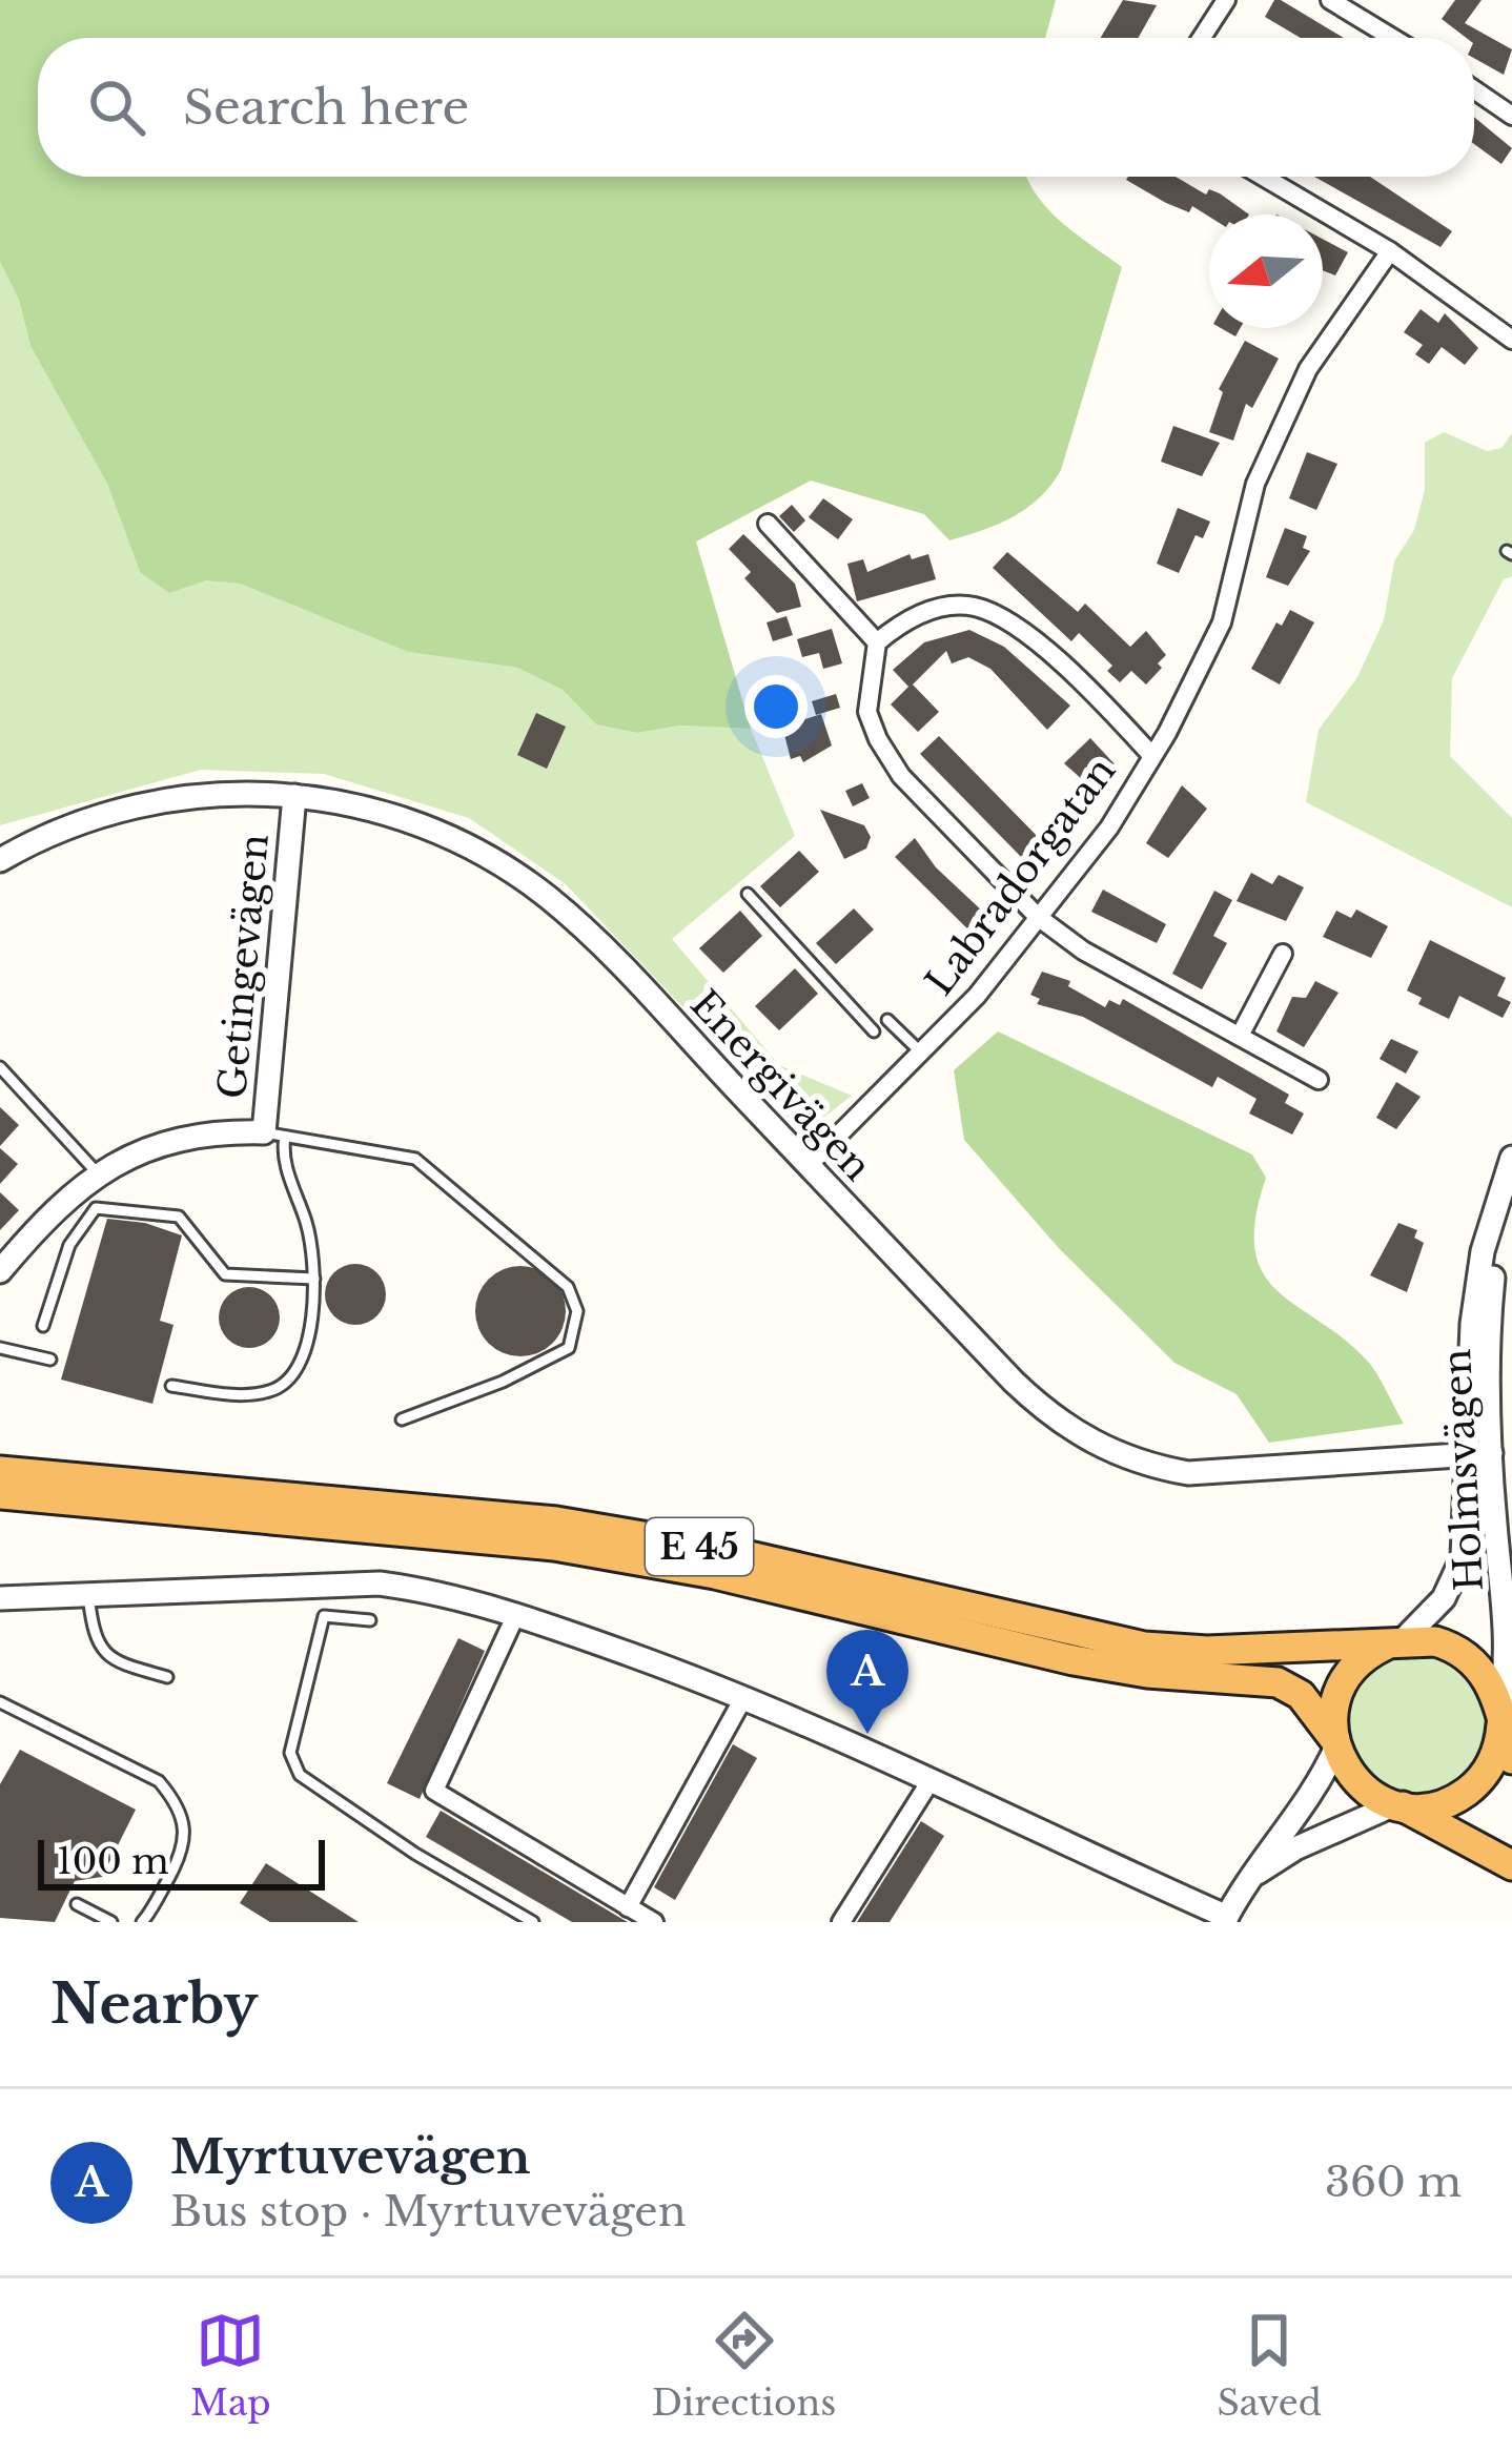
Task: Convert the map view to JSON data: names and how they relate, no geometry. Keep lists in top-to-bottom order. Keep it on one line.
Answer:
{"streets":{"highway":["E 45"],"street":["Labradorgatan","Getingevägen","Energivägen","Holmsvägen"]},"crossings":[["Labradorgatan","Energivägen"],["Getingevägen","Energivägen"],["Energivägen","Holmsvägen"],["Holmsvägen","E 45"]],"scale_bar":"100 m","north":"left","page":{"search":"Search here","pins":"A","scale":"100 m","heading":"Nearby","list":[{"mark":"A","name":"Myrtuvevägen","note":"Bus stop · Myrtuvevägen","value":"360 m"}],"nav":["Map","Directions","Saved"]}}
